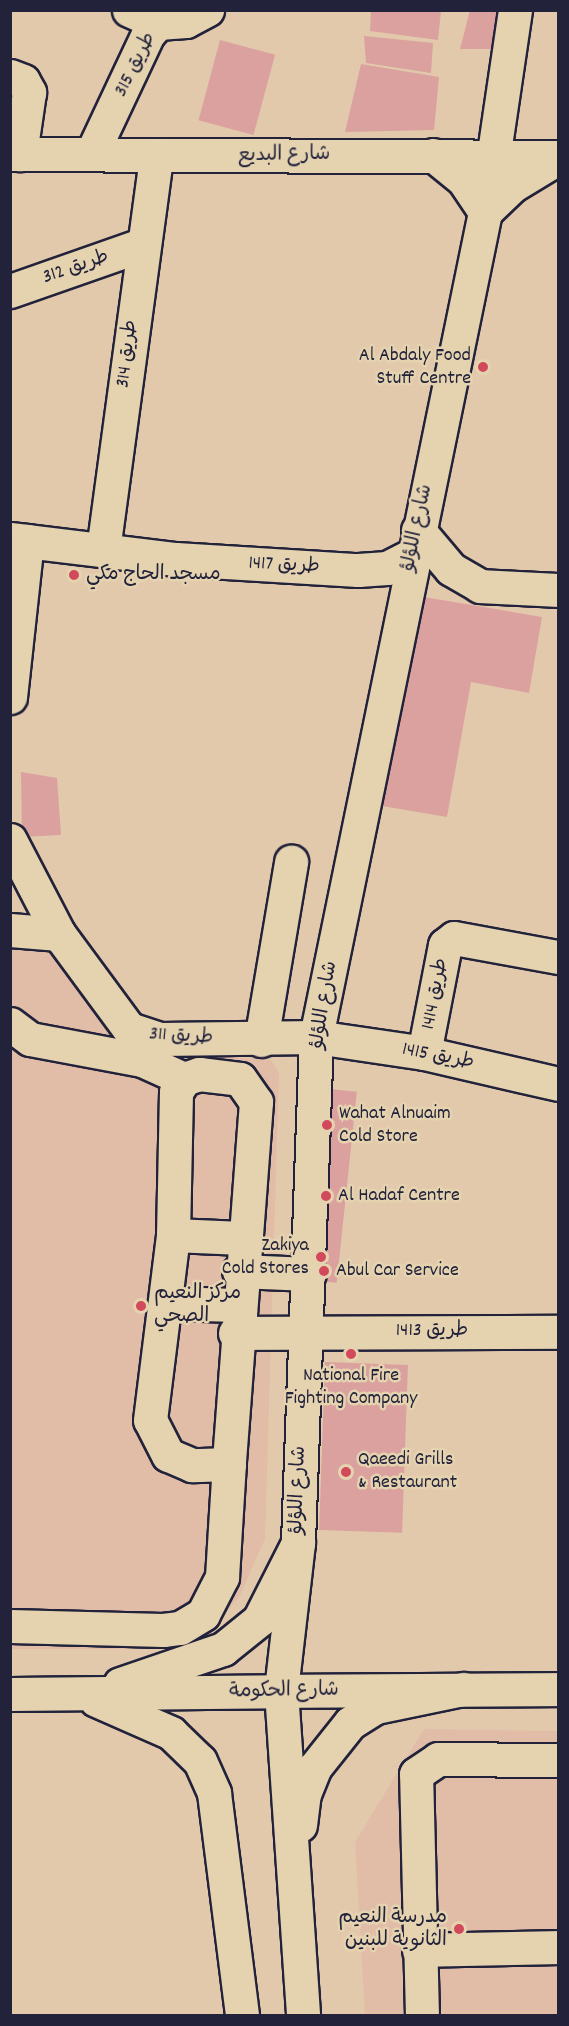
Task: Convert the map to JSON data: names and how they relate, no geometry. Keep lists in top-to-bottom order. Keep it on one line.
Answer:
{"streets":{"street":["طريق 315","شارع البديع","طريق 312","طريق 314","شارع اللؤلؤ","طريق 1417","طريق 1414","طريق 311","طريق 1415","طريق 1413","شارع الحكومة"]},"crossings":[["طريق 315","شارع البديع"],["شارع البديع","طريق 314"],["شارع البديع","شارع اللؤلؤ"],["طريق 312","طريق 314"],["طريق 314","طريق 1417"],["شارع اللؤلؤ","طريق 1417"],["شارع اللؤلؤ","طريق 311"],["شارع اللؤلؤ","طريق 1415"],["شارع اللؤلؤ","طريق 1413"],["شارع اللؤلؤ","شارع الحكومة"],["طريق 1414","طريق 1415"],["طريق 311","طريق 1415"]],"places":["Al Abdaly Food Stuff Centre","مسجد الحاج مكي","Wahat Alnuaim Cold Store","Al Hadaf Centre","Zakiya Cold Stores","Abul Car Service","مركز النعيم الصحي","National Fire Fighting Company","Qaeedi Grills & Restaurant","مدرسة النعيم الثانوية للبنين"]}
